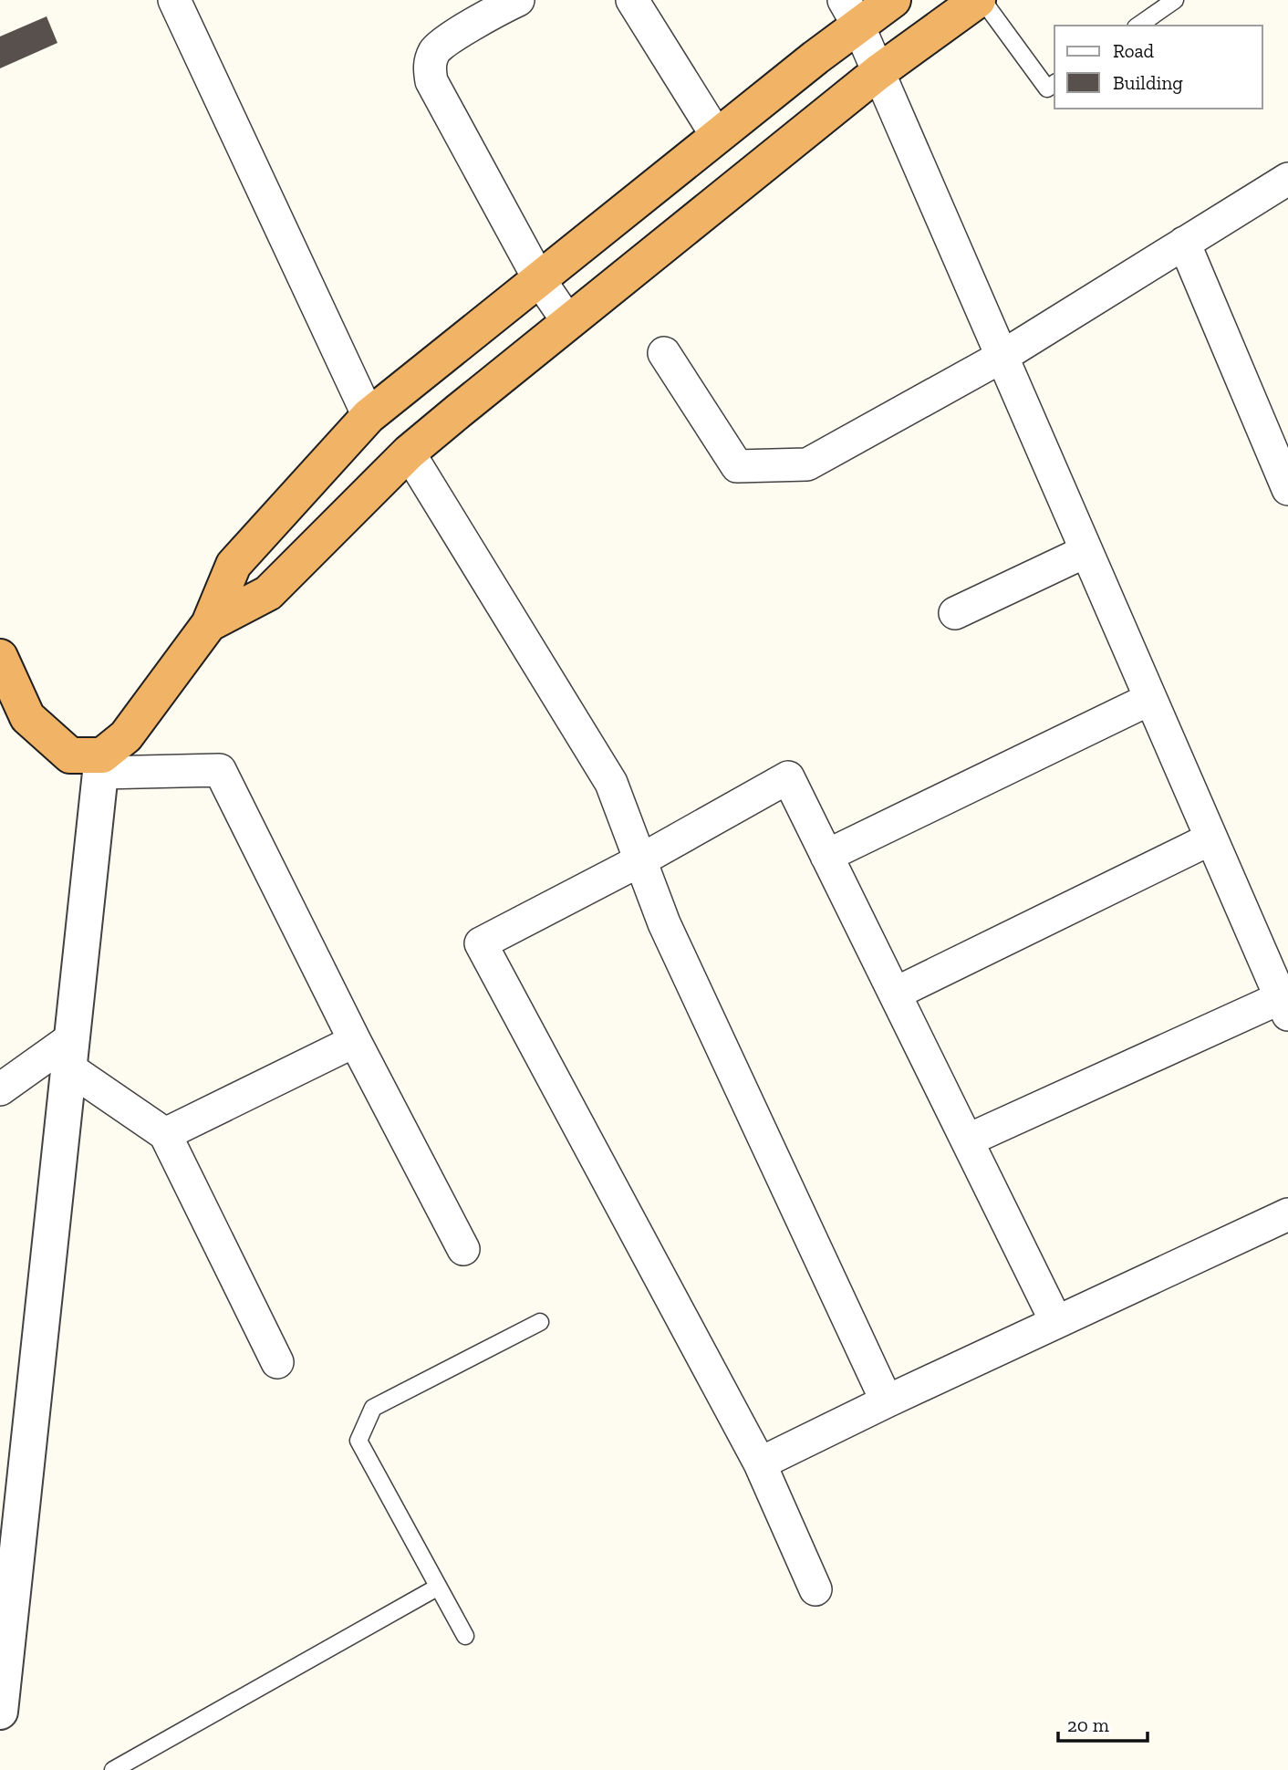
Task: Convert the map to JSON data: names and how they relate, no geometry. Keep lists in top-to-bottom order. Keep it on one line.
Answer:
{"legend":["Road","Building"],"scale_bar":"20 m"}
